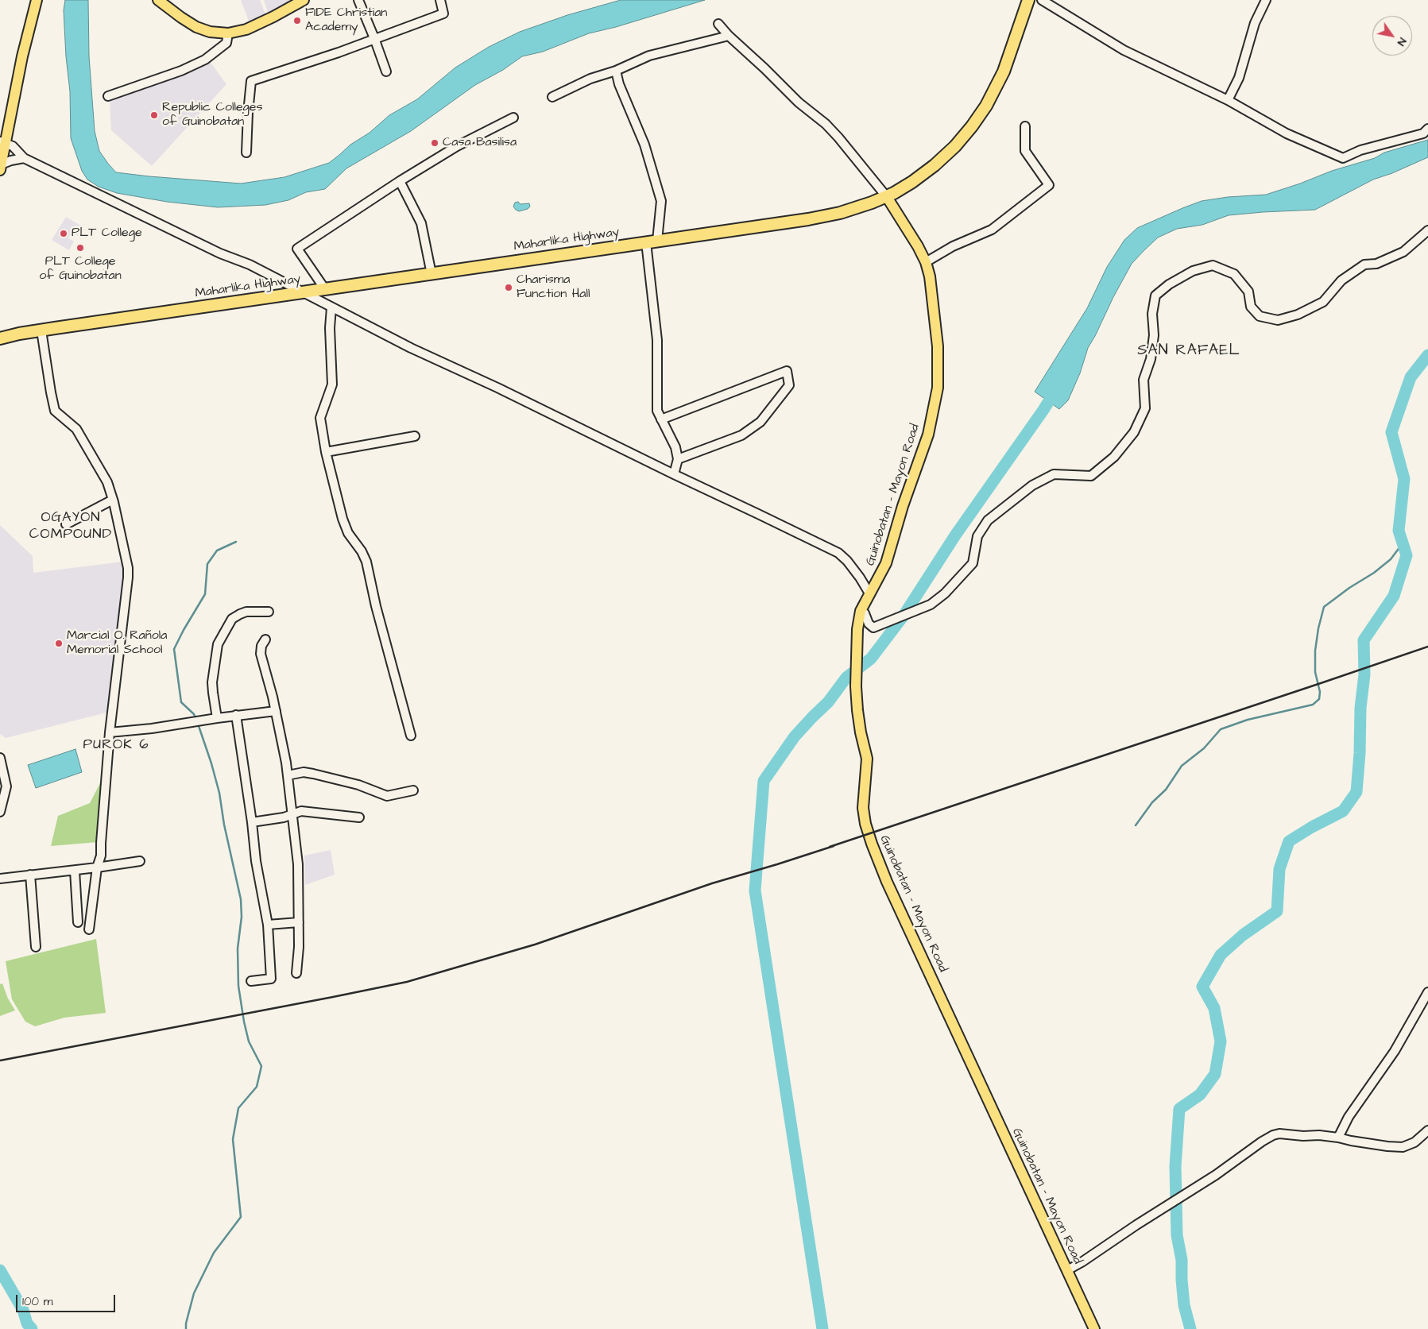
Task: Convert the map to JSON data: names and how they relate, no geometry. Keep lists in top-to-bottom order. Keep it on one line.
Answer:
{"streets":{"highway":["Maharlika Highway"],"main road":["Guinobatan - Mayon Road"]},"crossings":[["Maharlika Highway","Guinobatan - Mayon Road"]],"districts":["SAN RAFAEL","OGAYON COMPOUND","PUROK 6"],"places":["FIDE Christian Academy","Republic Colleges of Guinobatan","Casa Basilisa","PLT College","PLT College of Guinobatan","Charisma Function Hall","Marcial O. Rañola Memorial School"],"scale_bar":"100 m","north":"bottom right"}
